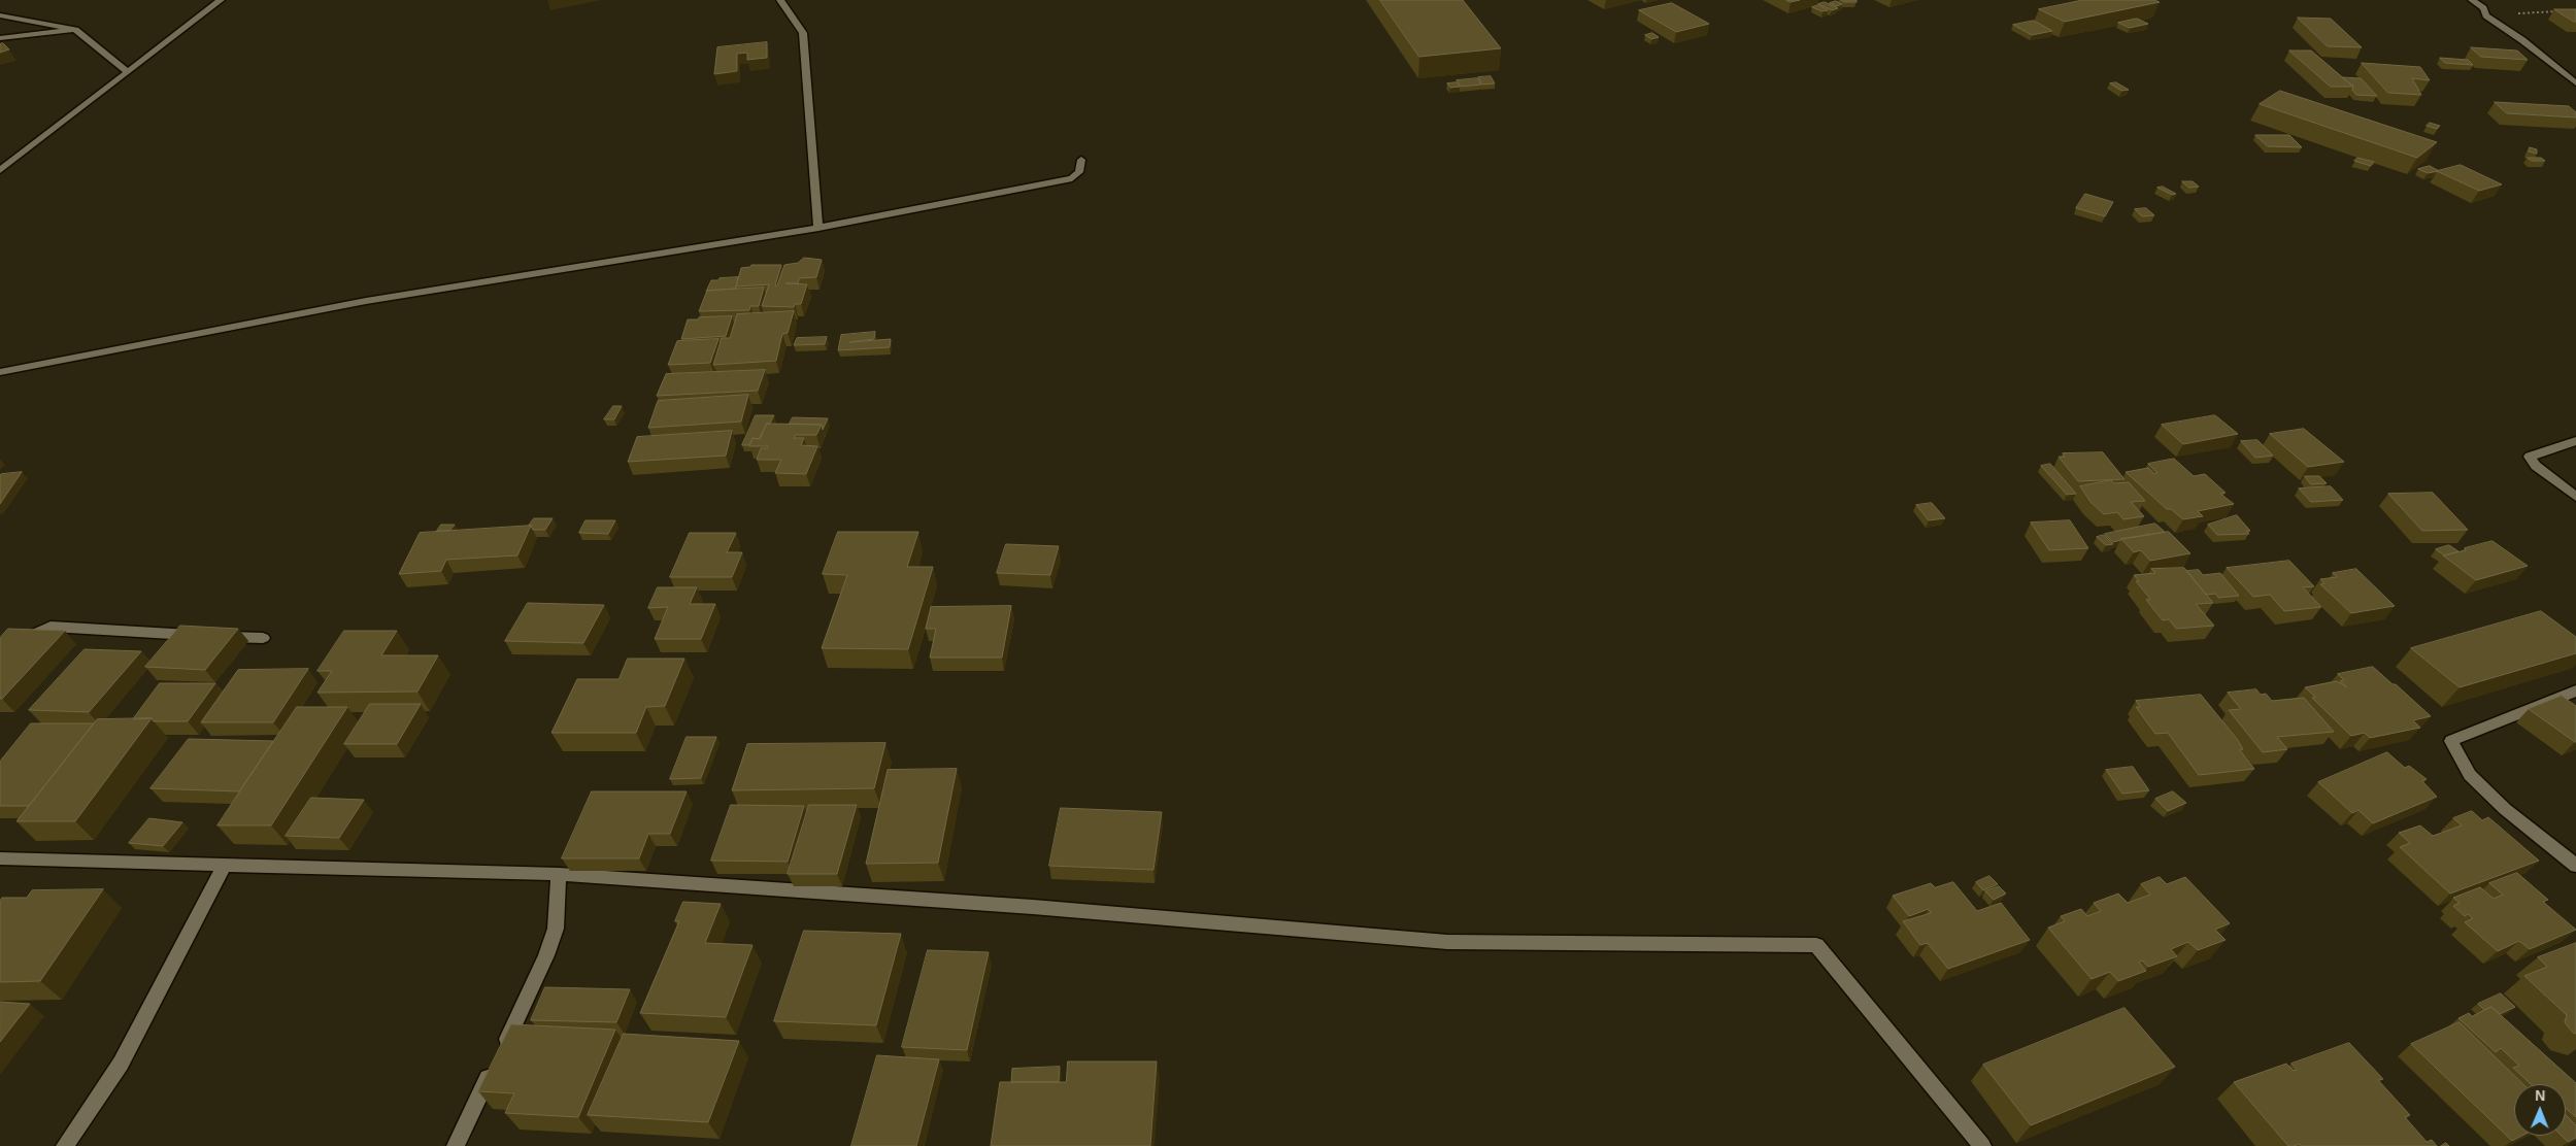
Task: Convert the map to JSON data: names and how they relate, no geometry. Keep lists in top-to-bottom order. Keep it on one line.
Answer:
{"north":"top"}
